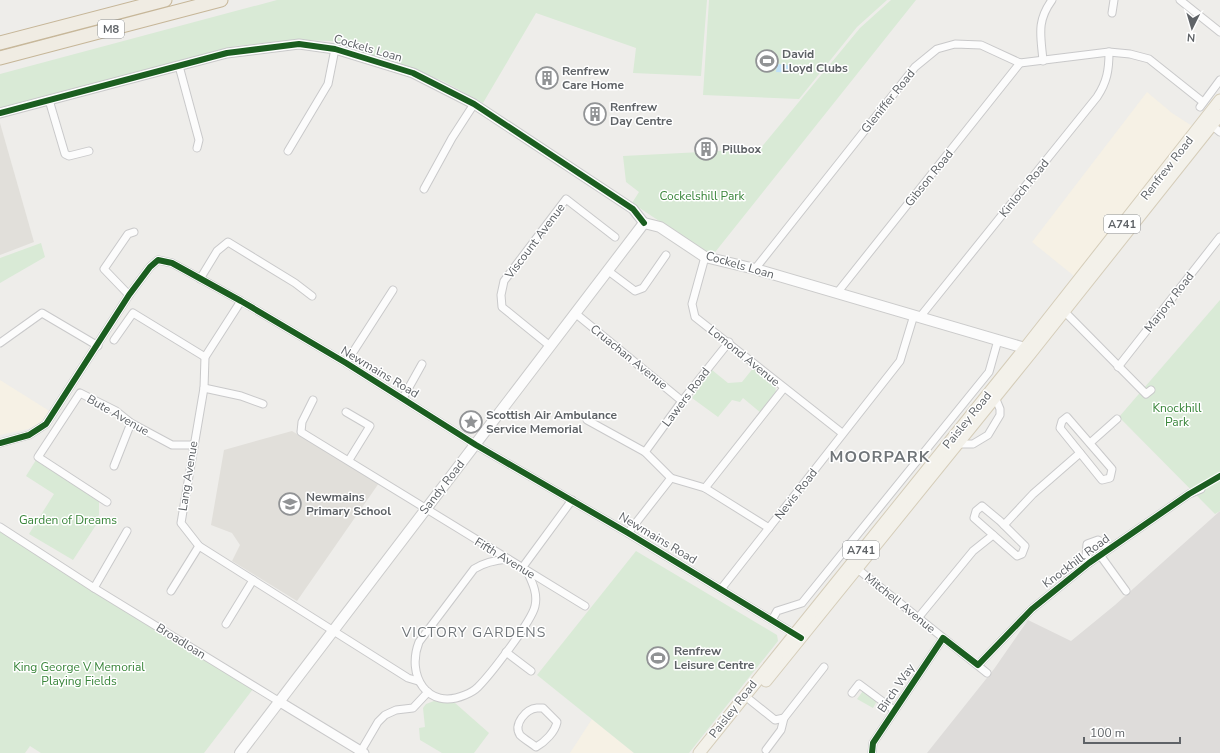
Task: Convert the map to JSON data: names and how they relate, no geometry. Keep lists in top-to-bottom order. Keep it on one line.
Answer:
{"streets":{"highway":["M8"],"main road":["Cockels Loan","Renfrew Road","A741","Paisley Road","Sandy Road"],"street":["Gleniffer Road","Gibson Road","Kinloch Road","Viscount Avenue","Marjory Road","Lomond Avenue","Cruachan Avenue","Newmains Road","Lawers Road","Bute Avenue","Lang Avenue","Nevis Road","Fifth Avenue","Knockhill Road","Mitchell Avenue","Broadloan","Birch Way"]},"crossings":[["Cockels Loan","Gleniffer Road"],["Cockels Loan","Renfrew Road"],["Cockels Loan","Gibson Road"],["Cockels Loan","Kinloch Road"],["Cockels Loan","Lomond Avenue"],["Cockels Loan","Paisley Road"],["Cockels Loan","Sandy Road"],["Cockels Loan","Nevis Road"],["Gleniffer Road","Gibson Road"],["Gleniffer Road","Kinloch Road"],["Renfrew Road","Paisley Road"],["Kinloch Road","Nevis Road"],["Viscount Avenue","Sandy Road"],["Lomond Avenue","Lawers Road"],["Lomond Avenue","Nevis Road"],["Cruachan Avenue","Lawers Road"],["Cruachan Avenue","Sandy Road"],["Newmains Road","Paisley Road"],["Newmains Road","Sandy Road"],["Newmains Road","Nevis Road"],["Bute Avenue","Lang Avenue"],["Paisley Road","Mitchell Avenue"],["Lang Avenue","Sandy Road"],["Sandy Road","Fifth Avenue"],["Sandy Road","Broadloan"],["Knockhill Road","Mitchell Avenue"],["Mitchell Avenue","Birch Way"]],"districts":["MOORPARK","VICTORY GARDENS"],"parks":["Cockelshill Park","Knockhill Park","Garden of Dreams","King George V Memorial Playing Fields"],"places":{"sports":["David Lloyd Clubs","Renfrew Leisure Centre"],"building":["Renfrew Care Home","Renfrew Day Centre","Pillbox"],"place":["Scottish Air Ambulance Service Memorial"],"school or university":["Newmains Primary School"]},"scale_bar":"100 m","north":"bottom"}
